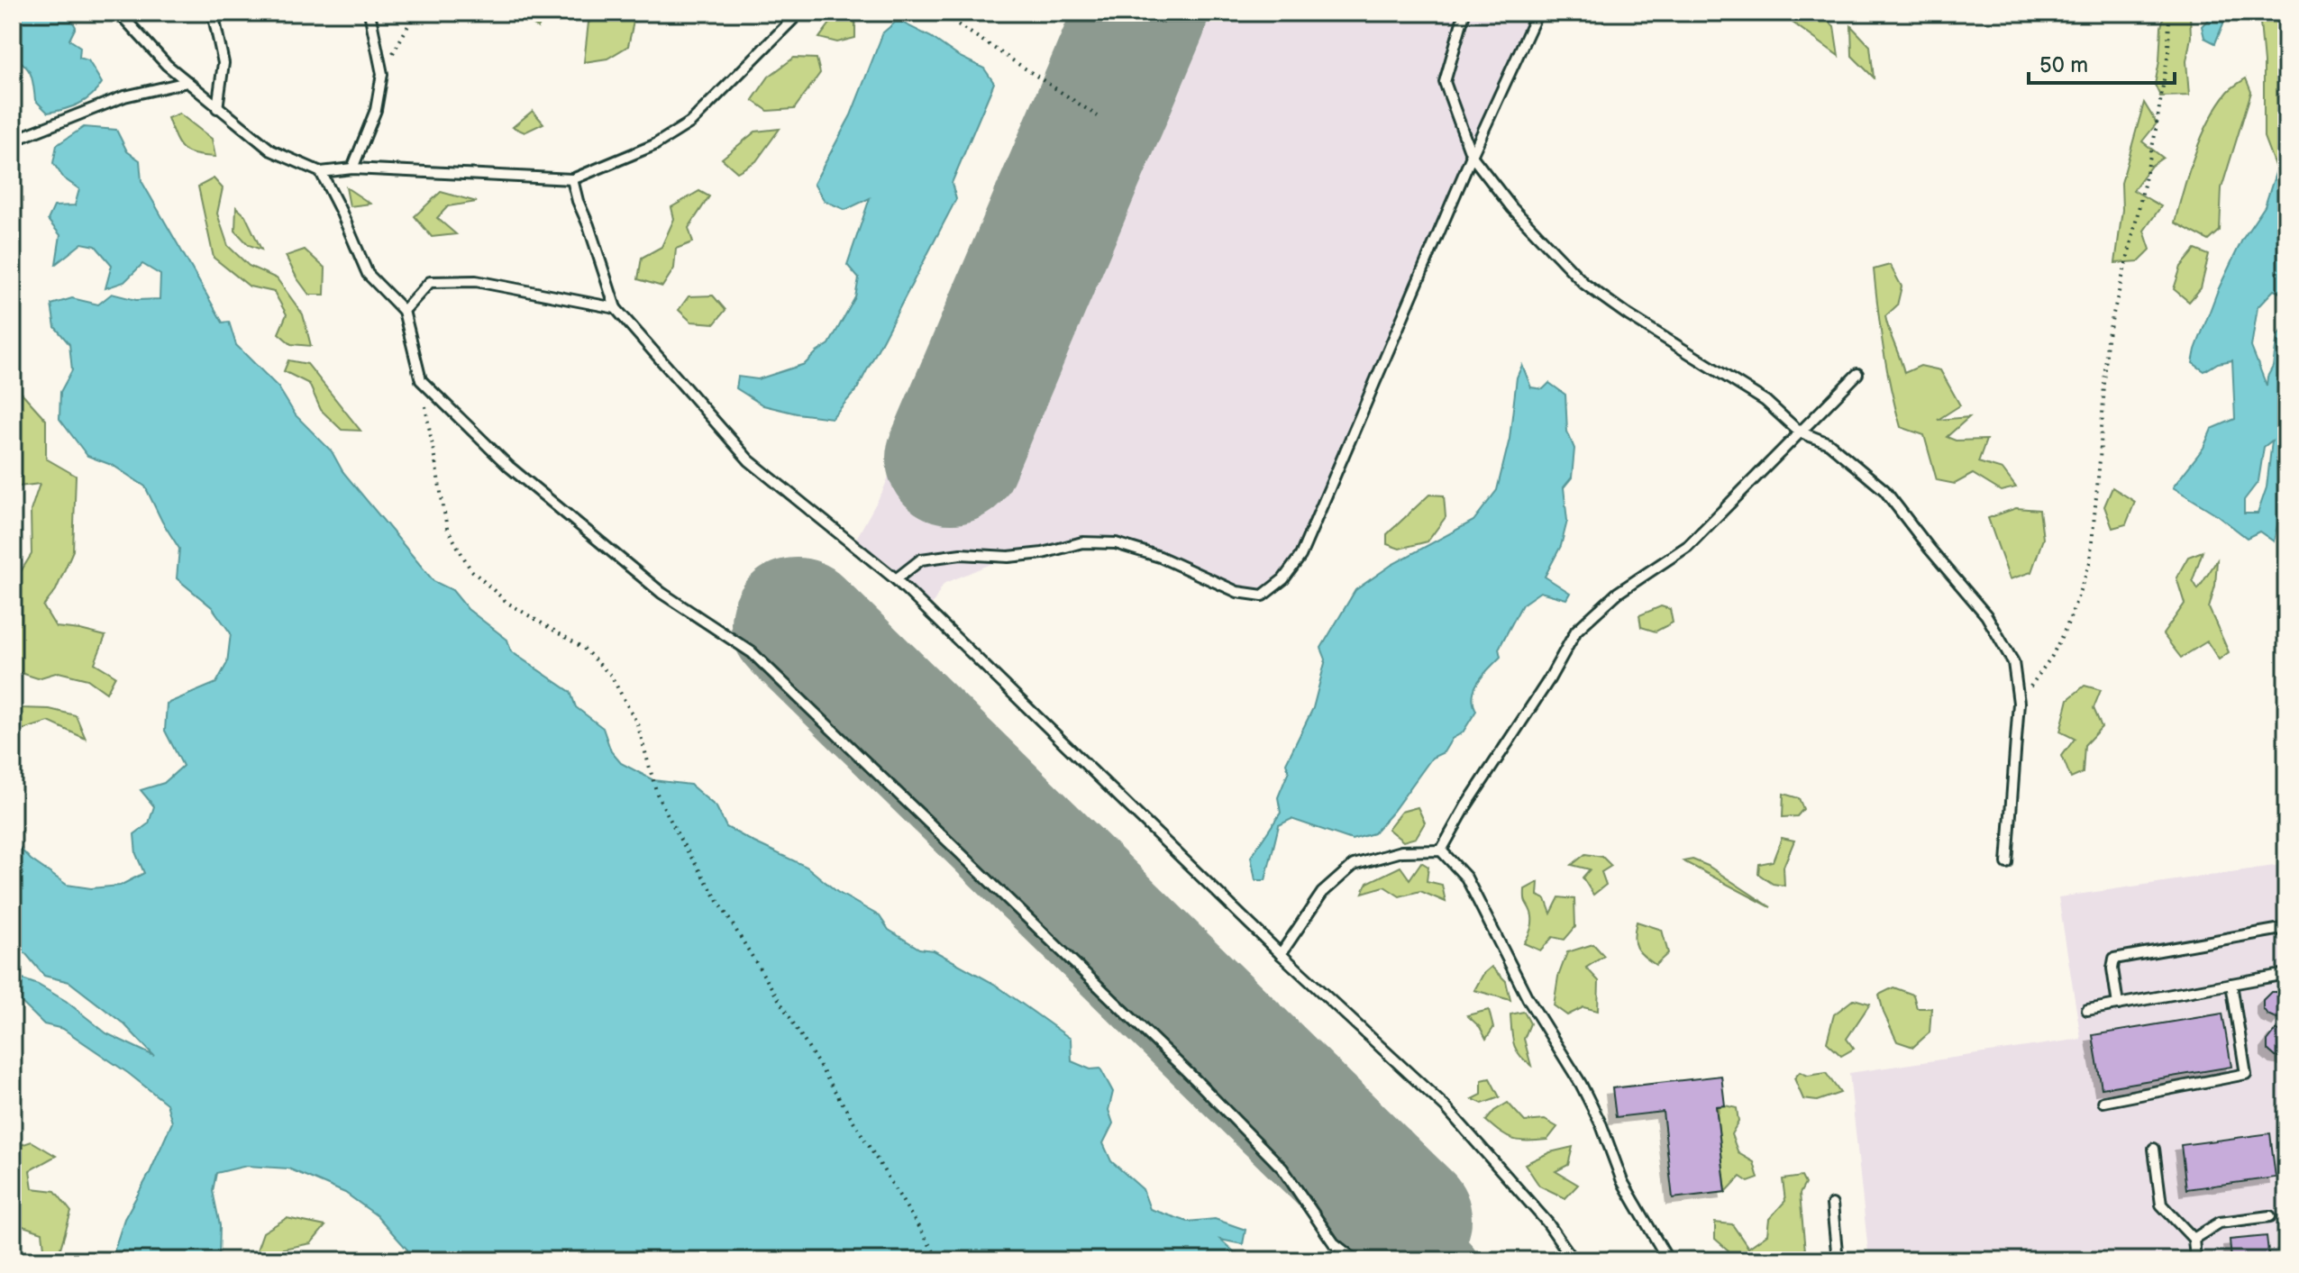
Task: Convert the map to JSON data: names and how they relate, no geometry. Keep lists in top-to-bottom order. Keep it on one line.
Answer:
{"scale_bar":"50 m"}
